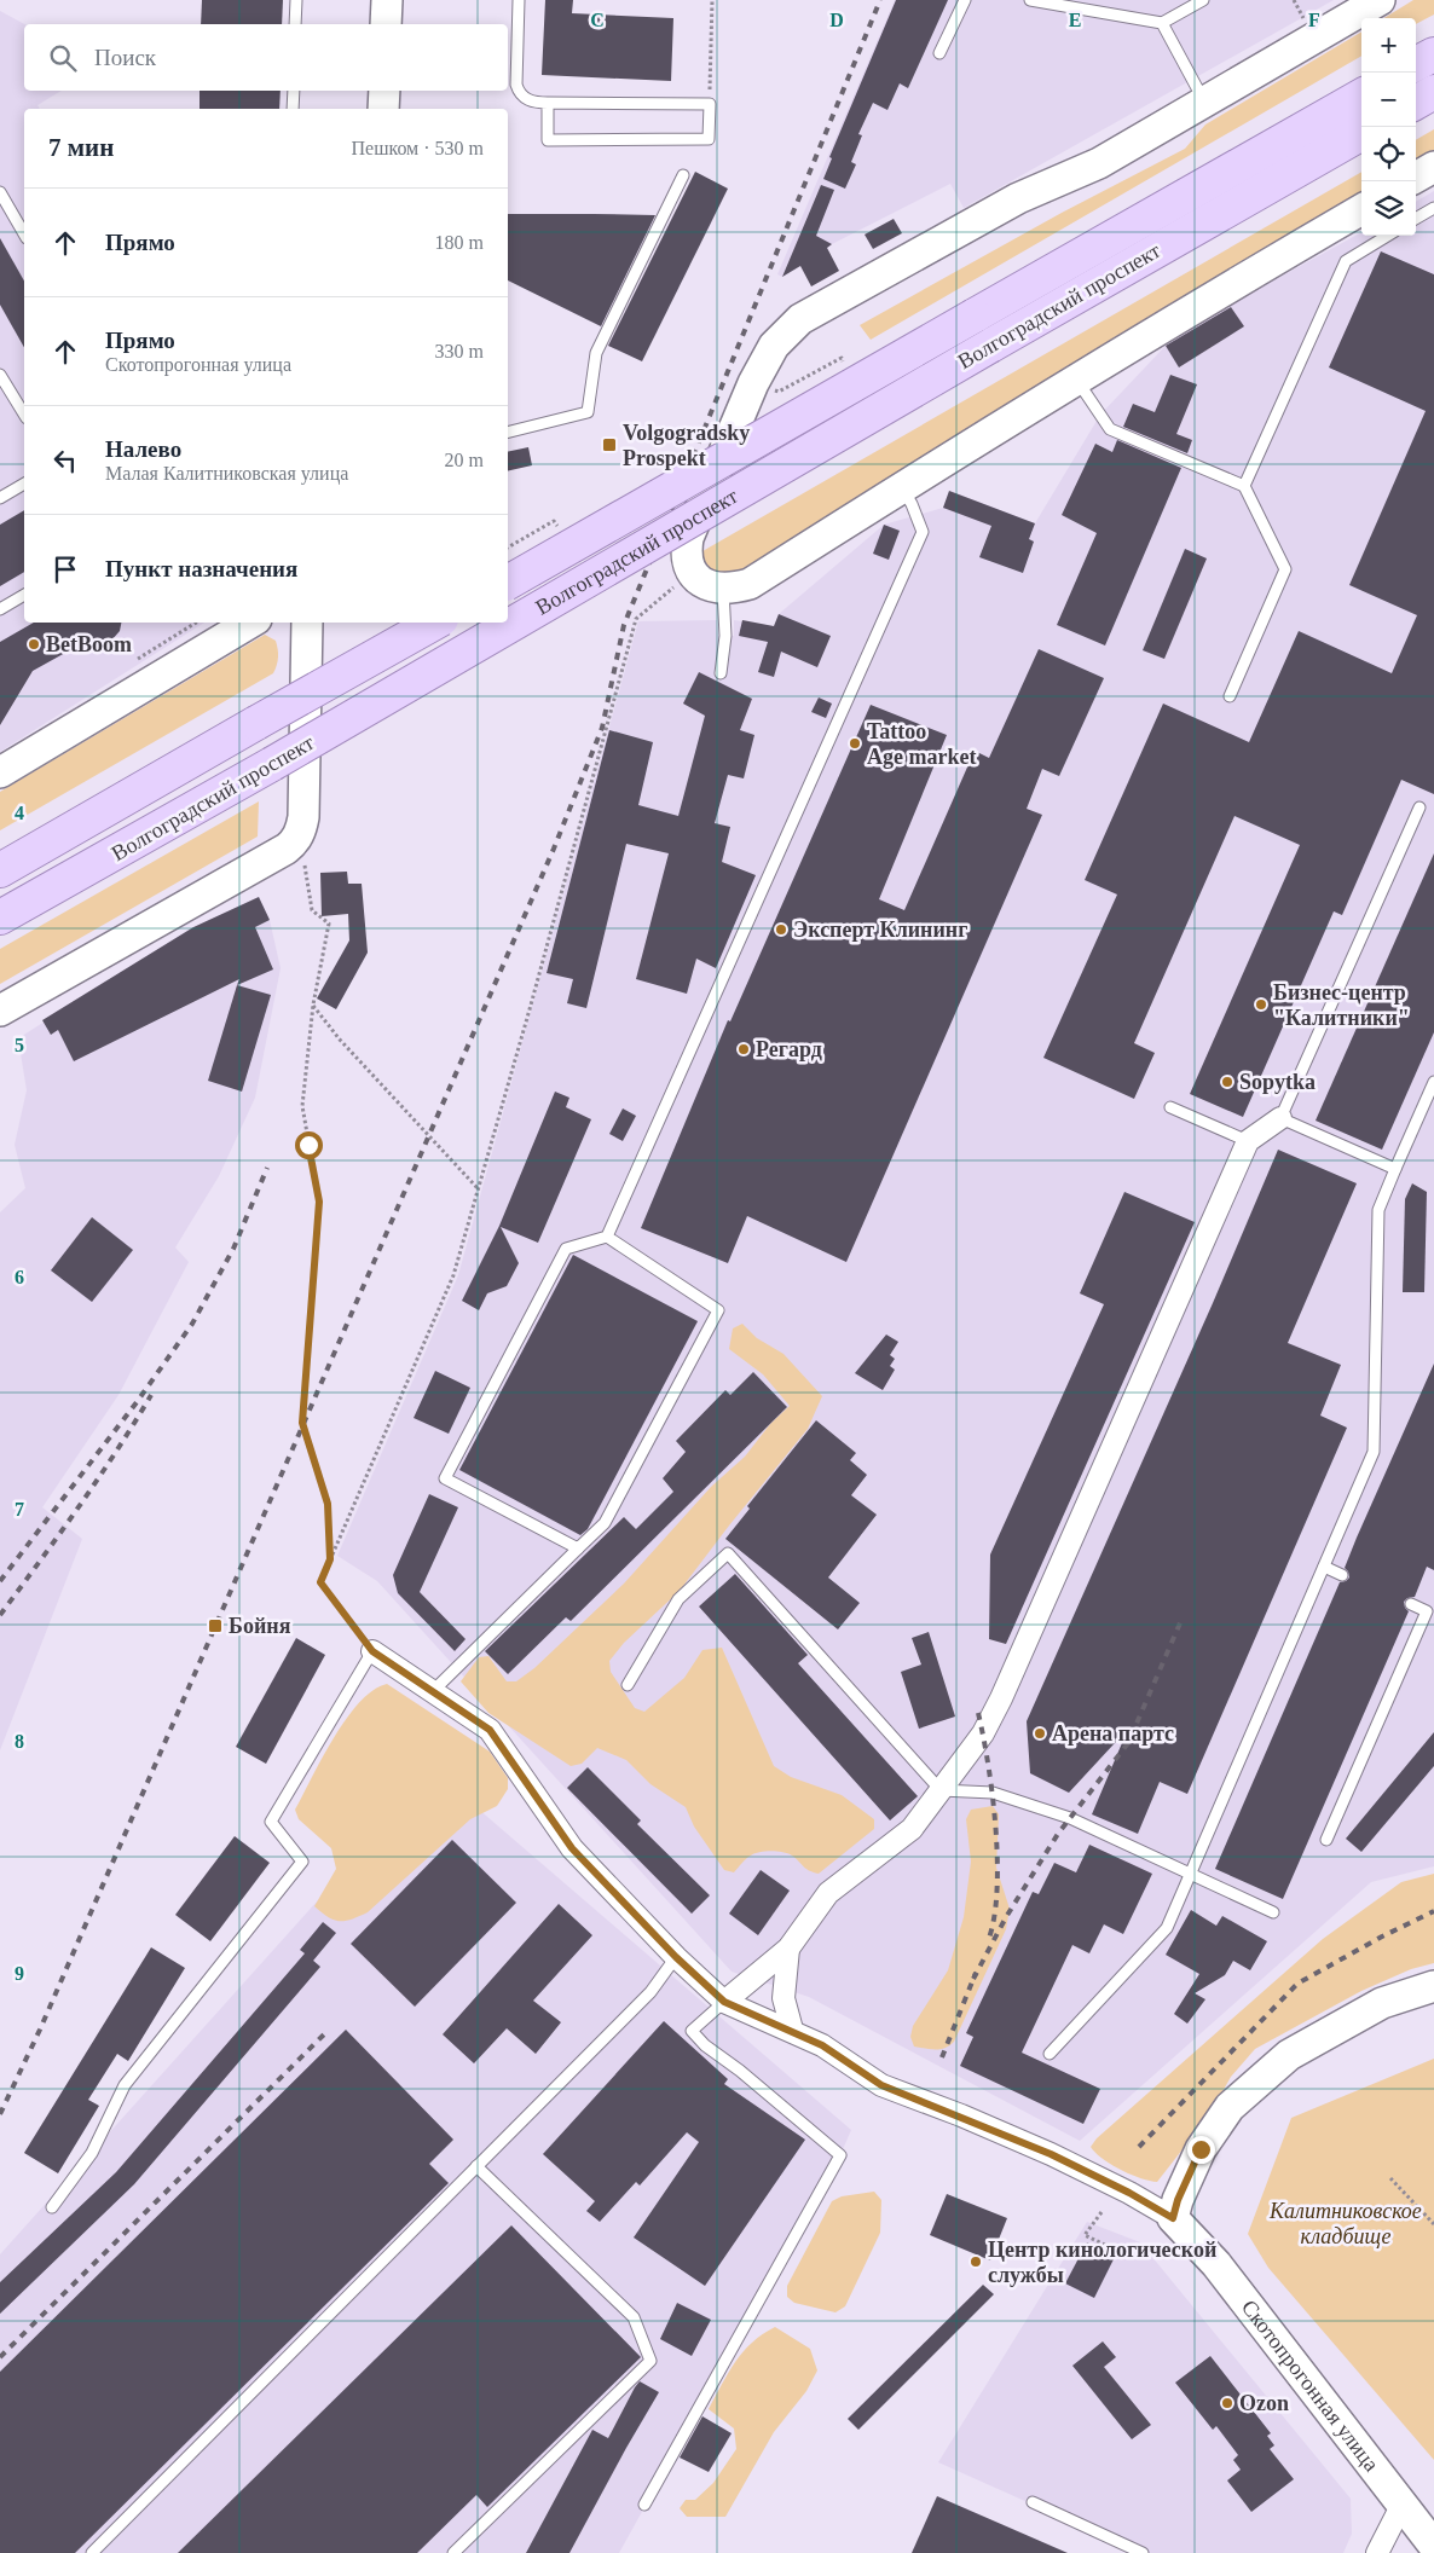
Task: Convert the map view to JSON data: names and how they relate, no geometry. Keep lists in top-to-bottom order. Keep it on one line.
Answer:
{"streets":{"main road":["Волгоградский проспект"],"street":["Скотопрогонная улица"]},"parks":["Калитниковское кладбище"],"places":{"transit":["Volgogradsky Prospekt","Бойня"],"other":["BetBoom","Tattoo Age market","Эксперт Клининг","Бизнес-центр \"Калитники\"","Регард","Sopytka","Арена партс","Центр кинологической службы","Ozon"]},"page":{"map_buttons":["+","−"],"search":"Поиск","heading":["7 мин","Пешком · 530 m"],"list":[["Прямо","180 m"],["Прямо","Скотопрогонная улица","330 m"],["Налево","Малая Калитниковская улица","20 m"],"Пункт назначения"]},"grid":{"columns":["C","D","E","F"],"rows":["4","5","6","7","8","9"]}}
